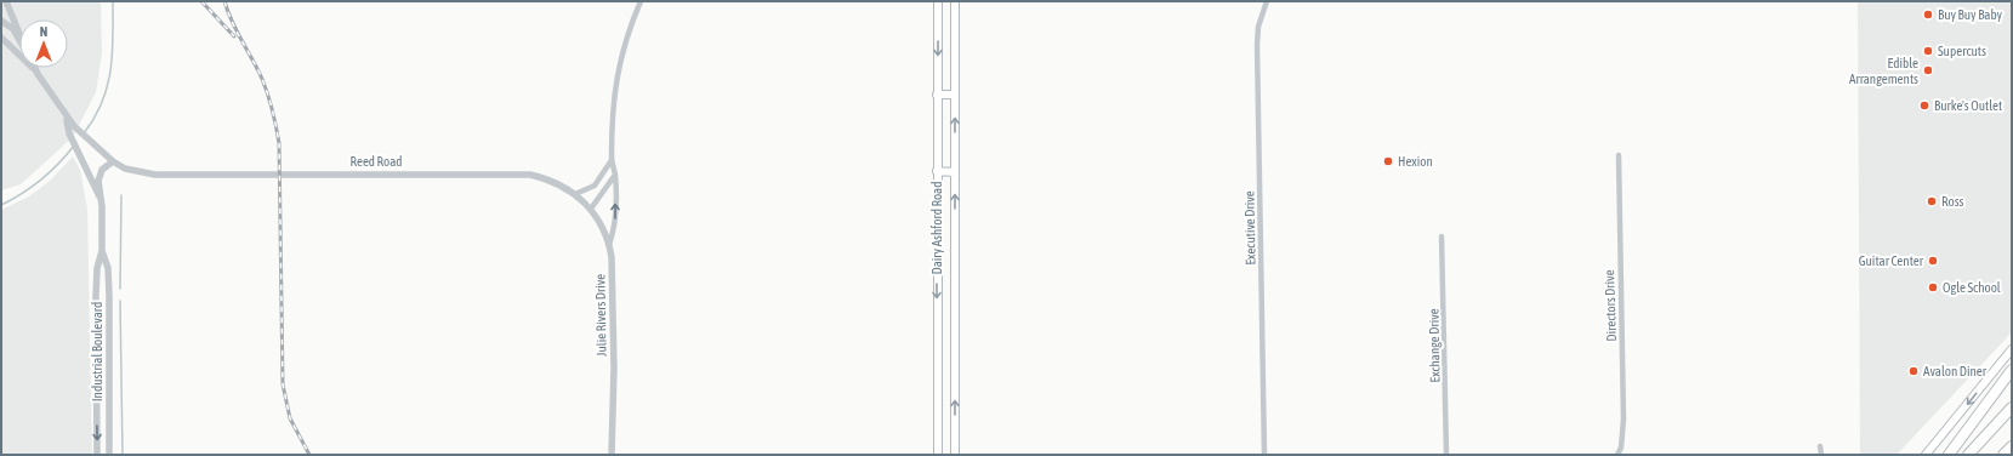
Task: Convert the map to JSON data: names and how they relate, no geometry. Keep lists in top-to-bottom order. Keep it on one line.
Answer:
{"streets":{"main road":["Dairy Ashford Road"],"street":["Reed Road","Executive Drive","Directors Drive","Julie Rivers Drive","Exchange Drive","Industrial Boulevard"]},"crossings":[["Reed Road","Julie Rivers Drive"],["Reed Road","Industrial Boulevard"]],"places":["Buy Buy Baby","Supercuts","Edible Arrangements","Burke's Outlet","Hexion","Ross","Guitar Center","Ogle School","Avalon Diner"],"north":"top"}
